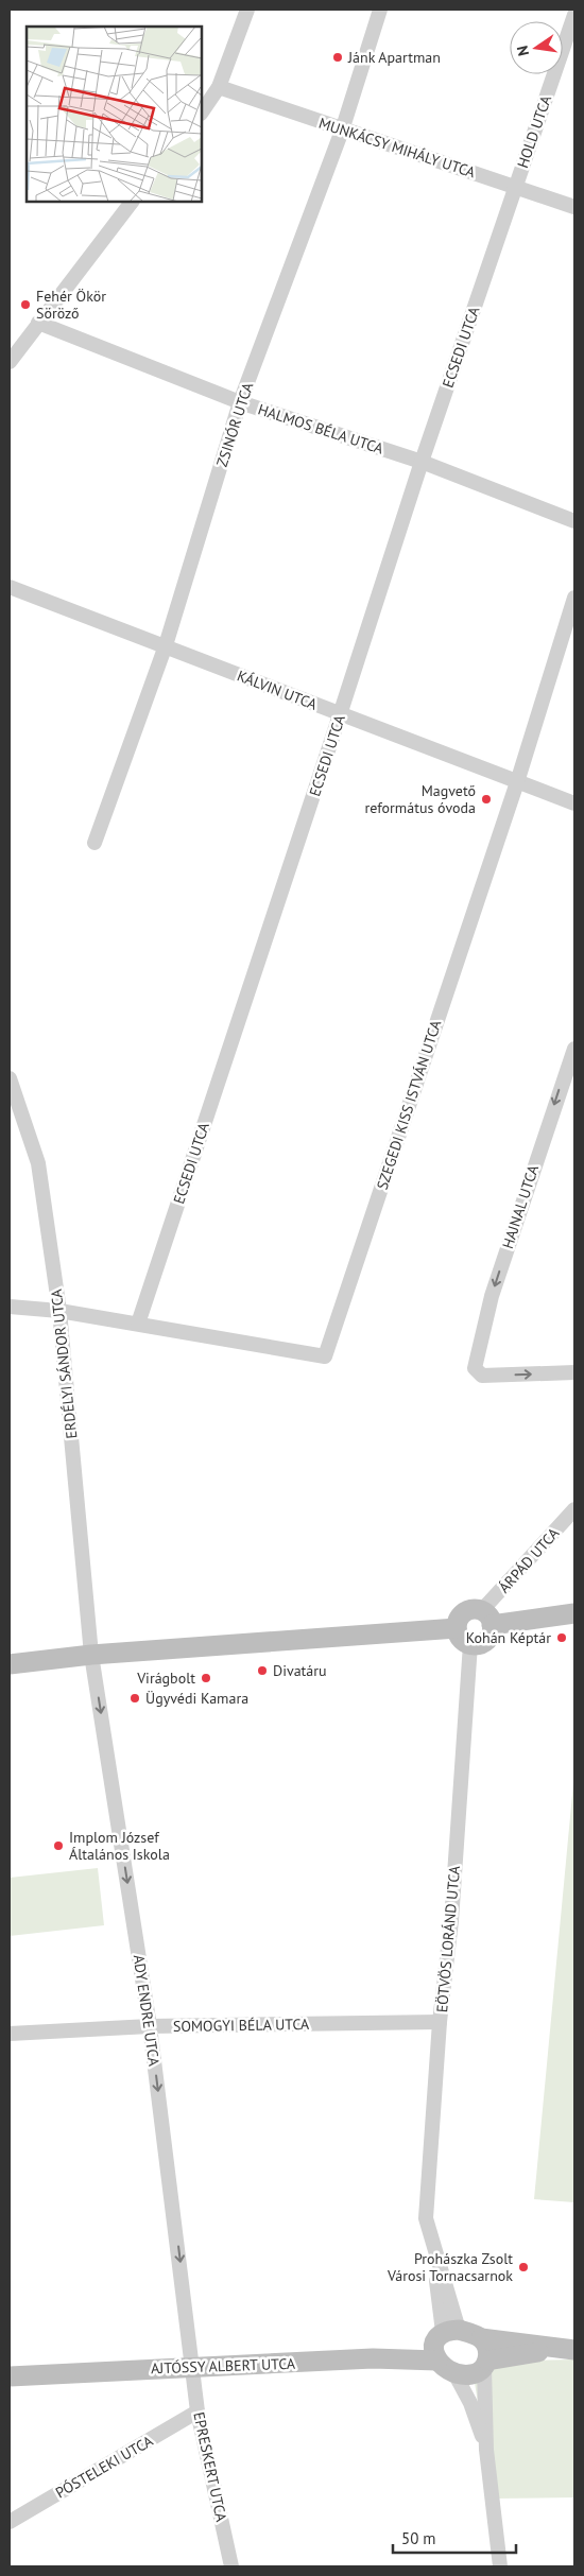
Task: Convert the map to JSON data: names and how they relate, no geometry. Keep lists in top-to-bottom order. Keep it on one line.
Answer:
{"streets":{"main road":["AJTÓSSY ALBERT UTCA"],"street":["HOLD UTCA","MUNKÁCSY MIHÁLY UTCA","ECSEDI UTCA","ZSINÓR UTCA","HALMOS BÉLA UTCA","KÁLVIN UTCA","SZEGEDI KISS ISTVÁN UTCA","HAJNAL UTCA","ERDÉLYI SÁNDOR UTCA","ÁRPÁD UTCA","EÖTVÖS LORÁND UTCA","ADY ENDRE UTCA","SOMOGYI BÉLA UTCA","PÓSTELEKI UTCA","EPRESKERT UTCA"]},"crossings":[["HOLD UTCA","MUNKÁCSY MIHÁLY UTCA"],["HOLD UTCA","ECSEDI UTCA"],["MUNKÁCSY MIHÁLY UTCA","ECSEDI UTCA"],["MUNKÁCSY MIHÁLY UTCA","ZSINÓR UTCA"],["ECSEDI UTCA","HALMOS BÉLA UTCA"],["ECSEDI UTCA","KÁLVIN UTCA"],["ECSEDI UTCA","SZEGEDI KISS ISTVÁN UTCA"],["ZSINÓR UTCA","HALMOS BÉLA UTCA"],["ZSINÓR UTCA","KÁLVIN UTCA"],["KÁLVIN UTCA","SZEGEDI KISS ISTVÁN UTCA"],["SZEGEDI KISS ISTVÁN UTCA","ERDÉLYI SÁNDOR UTCA"],["ERDÉLYI SÁNDOR UTCA","ADY ENDRE UTCA"],["ÁRPÁD UTCA","EÖTVÖS LORÁND UTCA"],["EÖTVÖS LORÁND UTCA","SOMOGYI BÉLA UTCA"],["EÖTVÖS LORÁND UTCA","AJTÓSSY ALBERT UTCA"],["ADY ENDRE UTCA","SOMOGYI BÉLA UTCA"],["ADY ENDRE UTCA","AJTÓSSY ALBERT UTCA"],["ADY ENDRE UTCA","EPRESKERT UTCA"],["AJTÓSSY ALBERT UTCA","EPRESKERT UTCA"],["PÓSTELEKI UTCA","EPRESKERT UTCA"]],"one_way":["ADY ENDRE UTCA"],"places":["Jánk Apartman","Fehér Ökör Söröző","Magvető református óvoda","Kohán Képtár","Divatáru","Virágbolt","Ügyvédi Kamara","Implom József Általános Iskola","Prohászka Zsolt Városi Tornacsarnok"],"scale_bar":"50 m","north":"left"}
